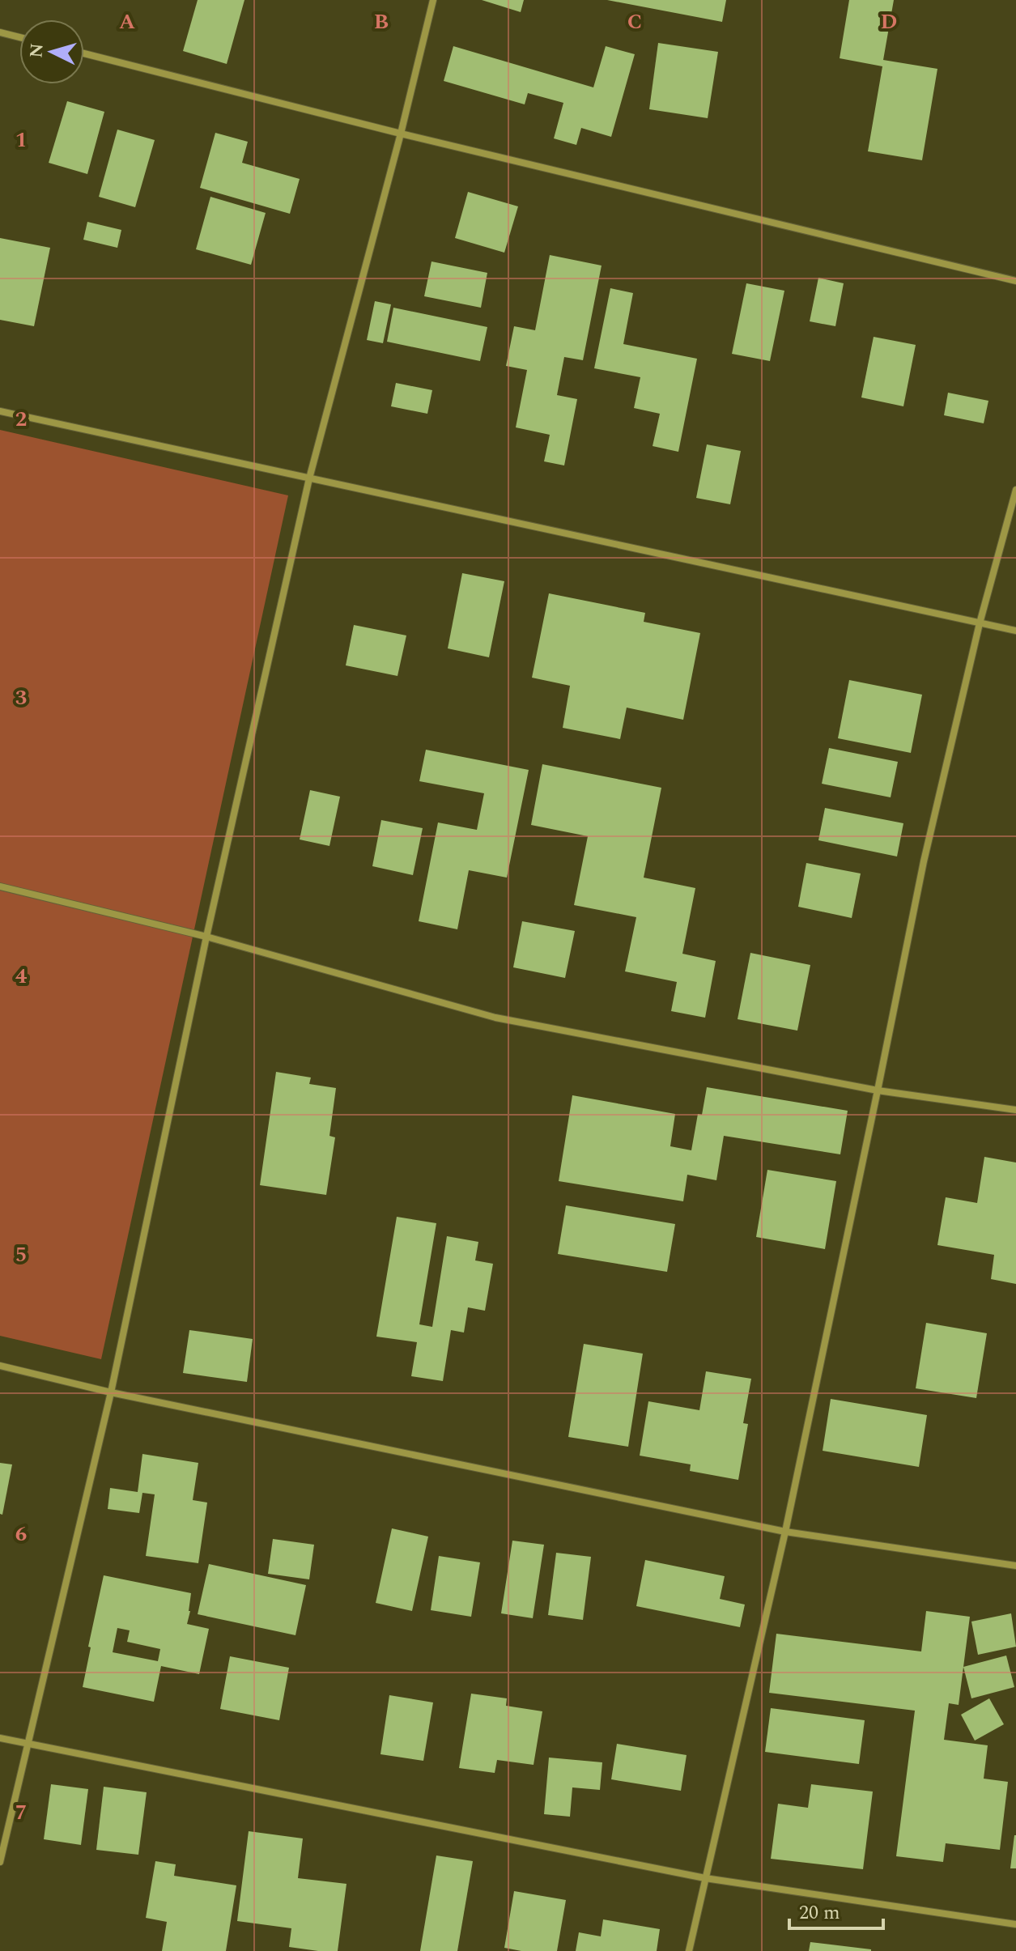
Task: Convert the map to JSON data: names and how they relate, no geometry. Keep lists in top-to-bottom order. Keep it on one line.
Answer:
{"scale_bar":"20 m","north":"left","grid":{"columns":["A","B","C","D"],"rows":["1","2","3","4","5","6","7"]}}
